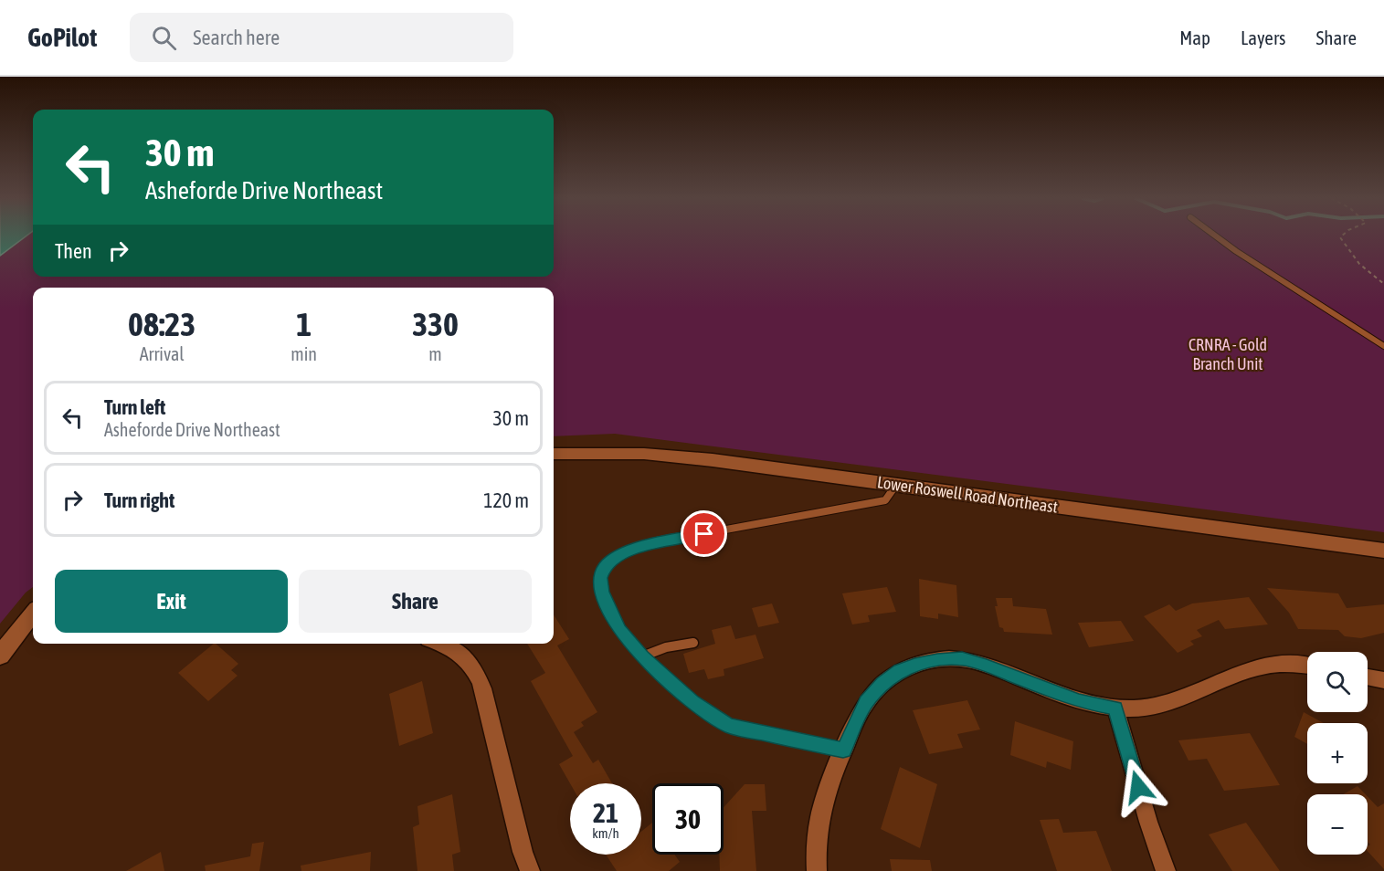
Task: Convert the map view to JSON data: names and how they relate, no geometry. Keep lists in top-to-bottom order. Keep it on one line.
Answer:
{"streets":{"street":["Lower Roswell Road Northeast"]},"parks":["CRNRA - Gold Branch Unit"],"page":{"header":"GoPilot","search":"Search here","nav":["Map","Layers","Share"],"turn":["30 m","Asheforde Drive Northeast"],"then":"Then","eta":["08:23","Arrival","1","min","330","m"],"list":[{"name":"Turn left","note":"Asheforde Drive Northeast","value":"30 m"},{"name":"Turn right","value":"120 m"}],"buttons":["Exit","Share"],"map_buttons":["+","−"],"speed":"21 km/h","limit":"30"}}
